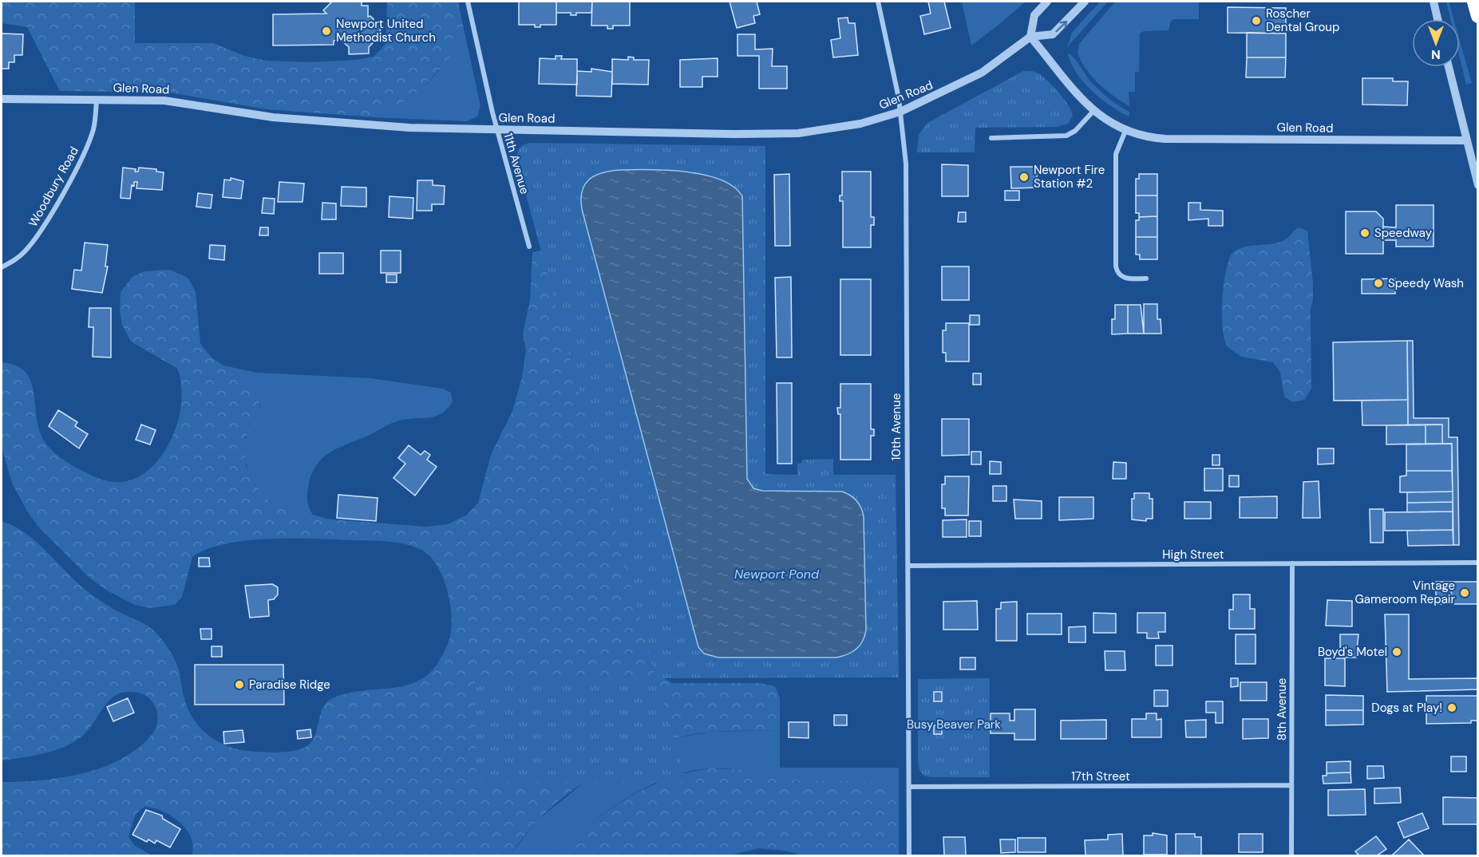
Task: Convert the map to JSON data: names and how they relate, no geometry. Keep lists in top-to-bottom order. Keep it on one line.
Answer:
{"streets":{"street":["Glen Road","11th Avenue","Woodbury Road","10th Avenue","High Street","8th Avenue","17th Street"]},"crossings":[["Glen Road","11th Avenue"],["Glen Road","Woodbury Road"],["Glen Road","10th Avenue"],["10th Avenue","High Street"],["10th Avenue","17th Street"],["High Street","8th Avenue"],["8th Avenue","17th Street"]],"water":["Newport Pond"],"parks":["Busy Beaver Park"],"places":["Roscher Dental Group","Newport United Methodist Church","Newport Fire Station #2","Speedway","Speedy Wash","Vintage Gameroom Repair","Boyd's Motel","Paradise Ridge","Dogs at Play!"],"north":"bottom"}
